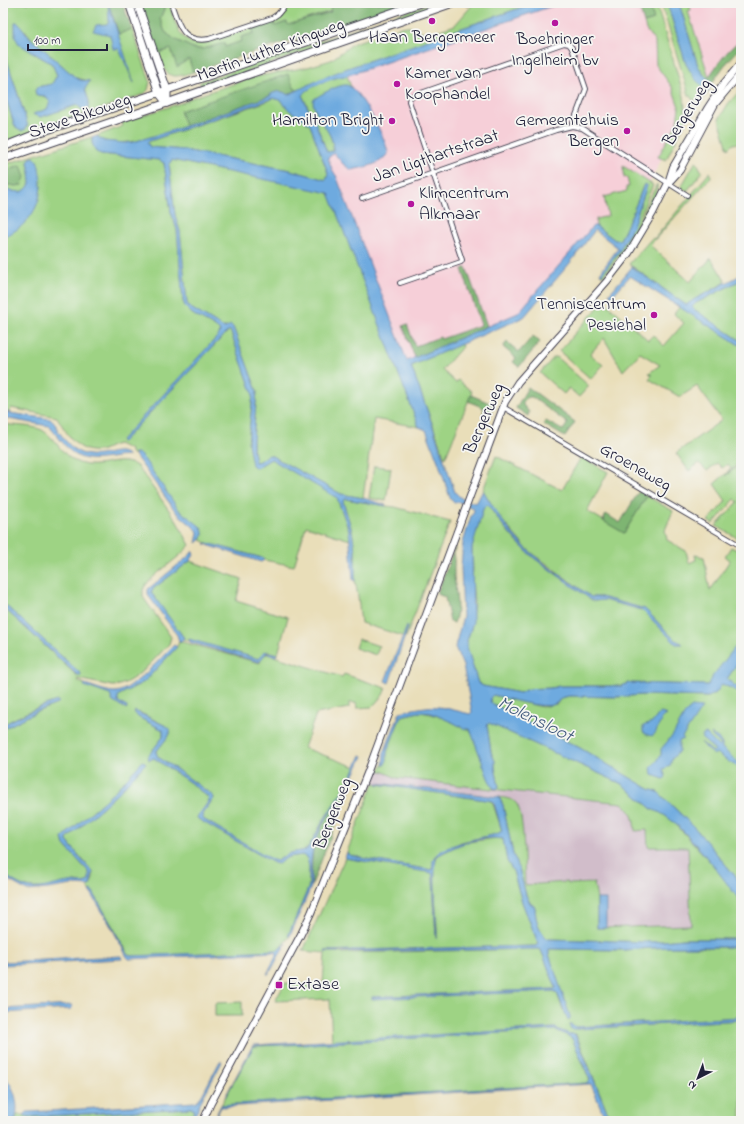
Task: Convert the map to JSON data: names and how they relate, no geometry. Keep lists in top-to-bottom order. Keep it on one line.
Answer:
{"streets":{"main road":["Martin Luther Kingweg","Bergerweg","Steve Bikoweg"],"street":["Jan Ligthartstraat","Groeneweg"]},"crossings":[["Martin Luther Kingweg","Steve Bikoweg"],["Bergerweg","Groeneweg"]],"water":["Molensloot"],"places":{"other":["Haan Bergermeer","Boehringer Ingelheim bv","Kamer van Koophandel","Hamilton Bright","Gemeentehuis Bergen","Klimcentrum Alkmaar","Tenniscentrum Pesiehal"],"transit":["Extase"]},"scale_bar":"100 m","north":"bottom left"}
